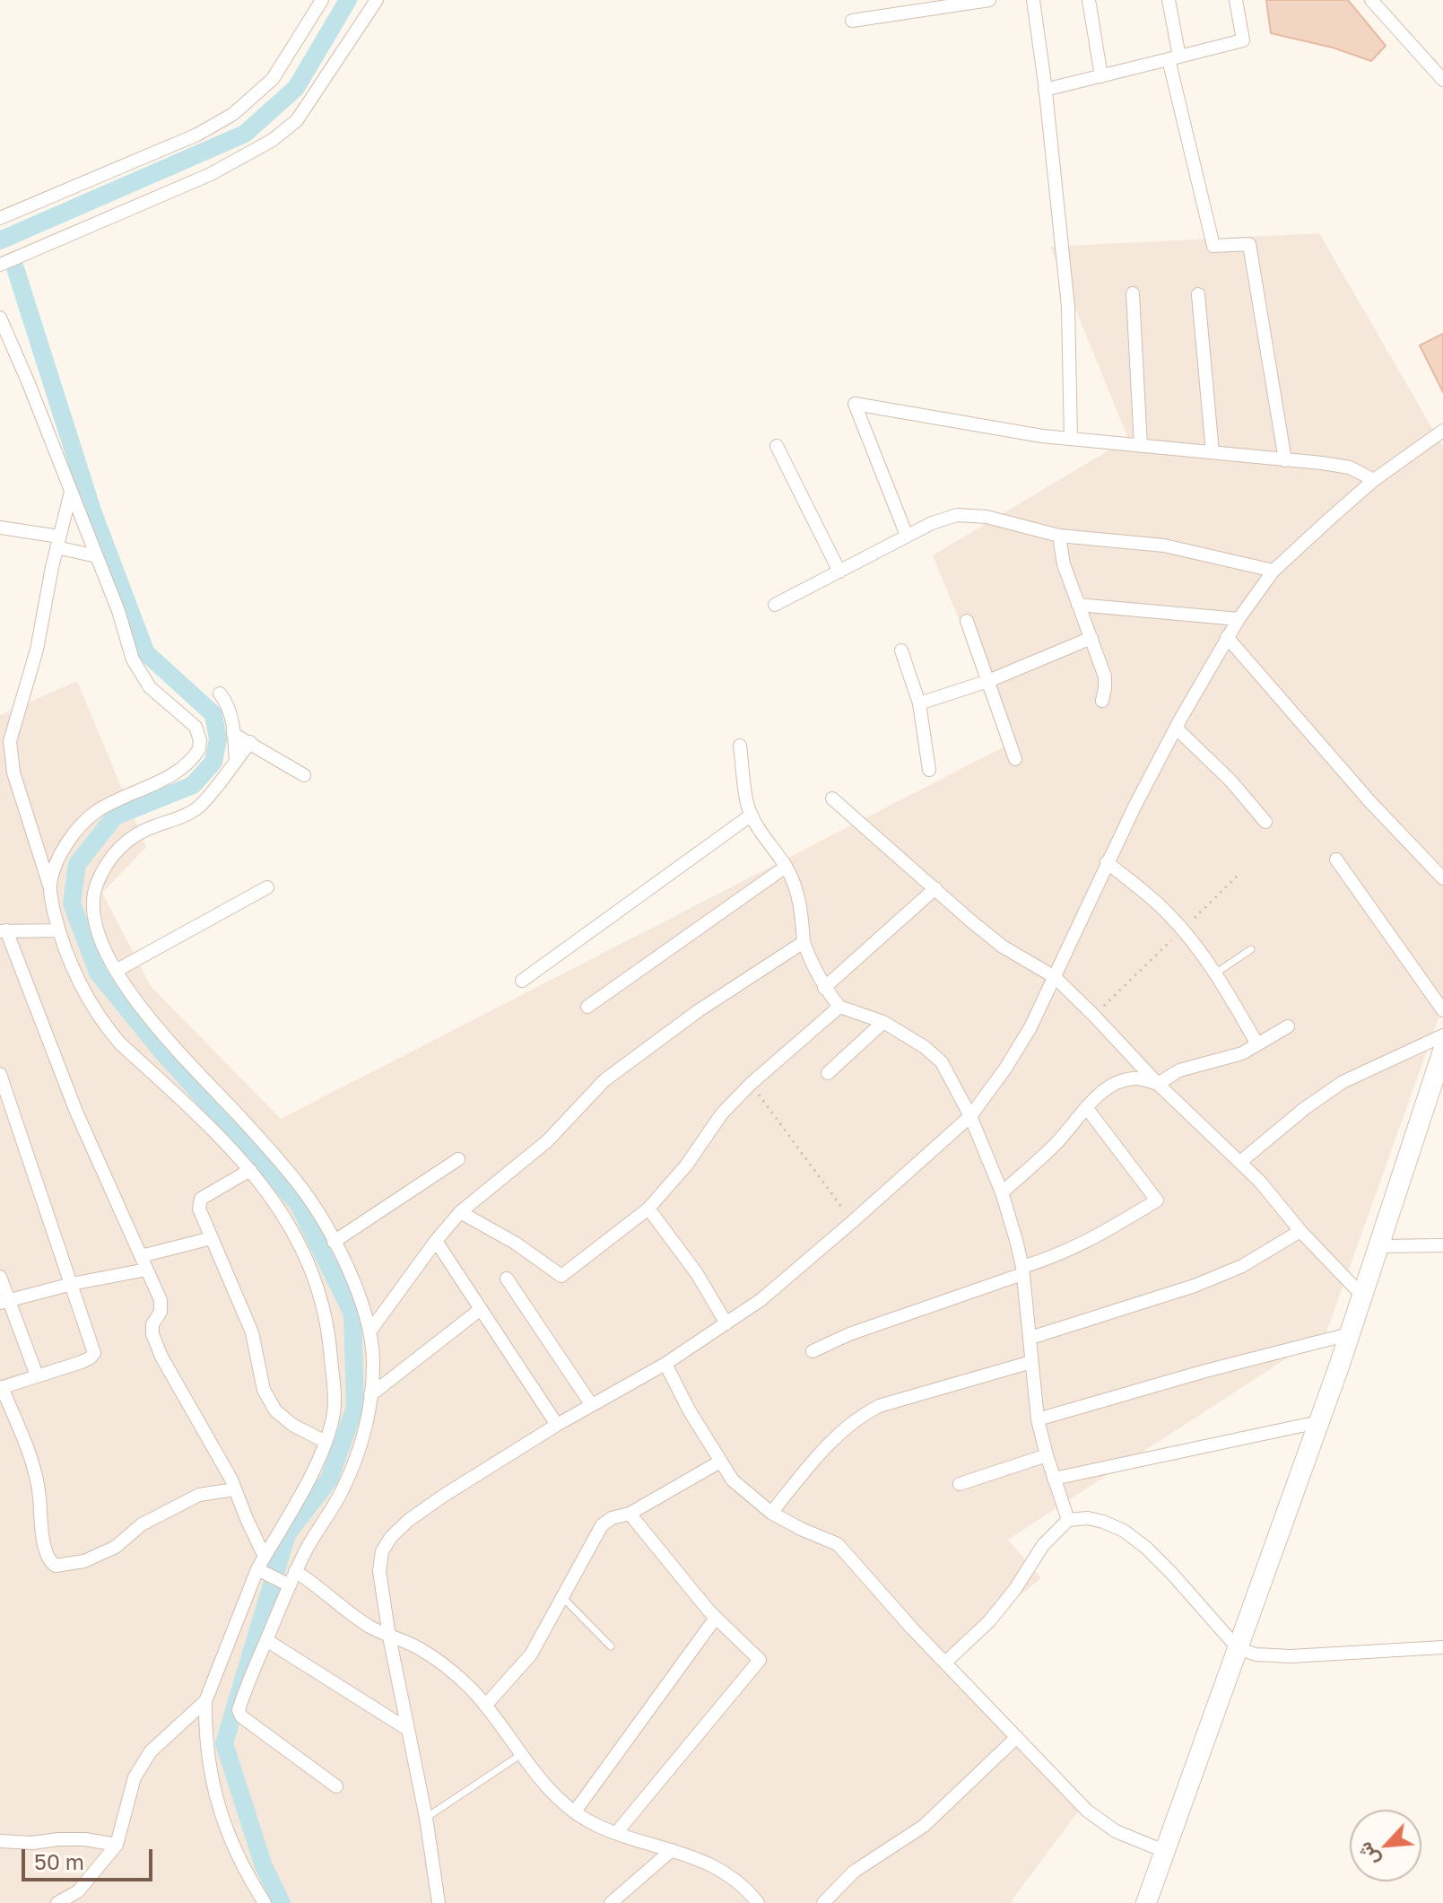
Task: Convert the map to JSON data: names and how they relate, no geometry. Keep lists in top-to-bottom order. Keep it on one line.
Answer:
{"scale_bar":"50 m","north":"bottom left"}
